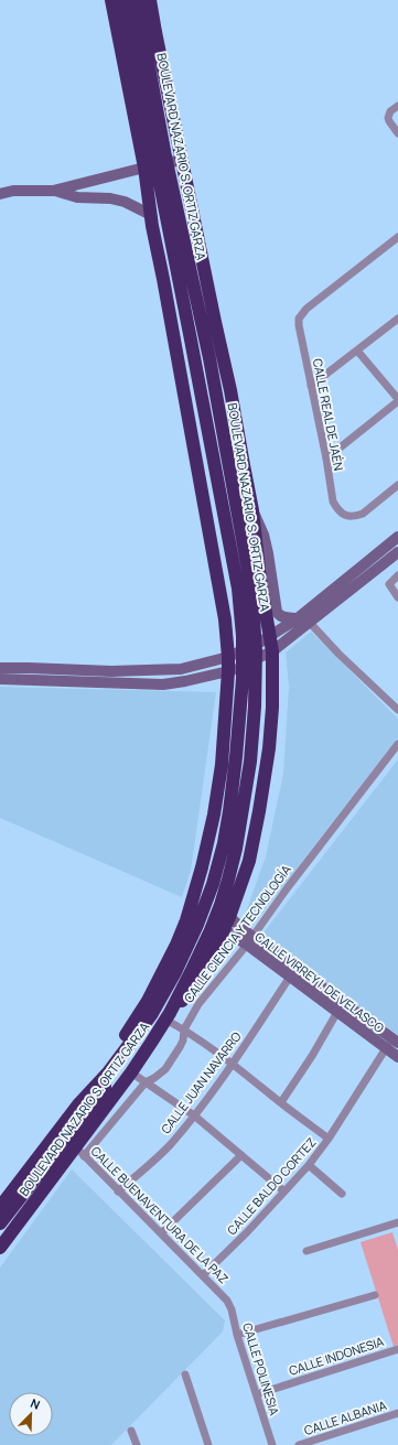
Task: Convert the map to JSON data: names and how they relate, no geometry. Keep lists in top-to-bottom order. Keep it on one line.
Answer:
{"streets":{"highway":["BOULEVARD NAZARIO S. ORTIZ GARZA"],"main road":["CALLE VIRREY I. DE VELASCO"],"street":["CALLE REAL DE JAÉN","CALLE CIENCIA Y TECNOLOGÍA","CALLE JUAN NAVARRO","CALLE BALDO CORTEZ","CALLE BUENAVENTURA DE LA PAZ","CALLE INDONESIA","CALLE POLINESIA","CALLE ALBANIA"]},"crossings":[["BOULEVARD NAZARIO S. ORTIZ GARZA","CALLE CIENCIA Y TECNOLOGÍA"],["BOULEVARD NAZARIO S. ORTIZ GARZA","CALLE BUENAVENTURA DE LA PAZ"],["CALLE CIENCIA Y TECNOLOGÍA","CALLE VIRREY I. DE VELASCO"],["CALLE CIENCIA Y TECNOLOGÍA","CALLE BUENAVENTURA DE LA PAZ"],["CALLE VIRREY I. DE VELASCO","CALLE JUAN NAVARRO"],["CALLE VIRREY I. DE VELASCO","CALLE BALDO CORTEZ"],["CALLE JUAN NAVARRO","CALLE BUENAVENTURA DE LA PAZ"],["CALLE BALDO CORTEZ","CALLE BUENAVENTURA DE LA PAZ"],["CALLE BUENAVENTURA DE LA PAZ","CALLE POLINESIA"],["CALLE INDONESIA","CALLE POLINESIA"]],"north":"top right"}
